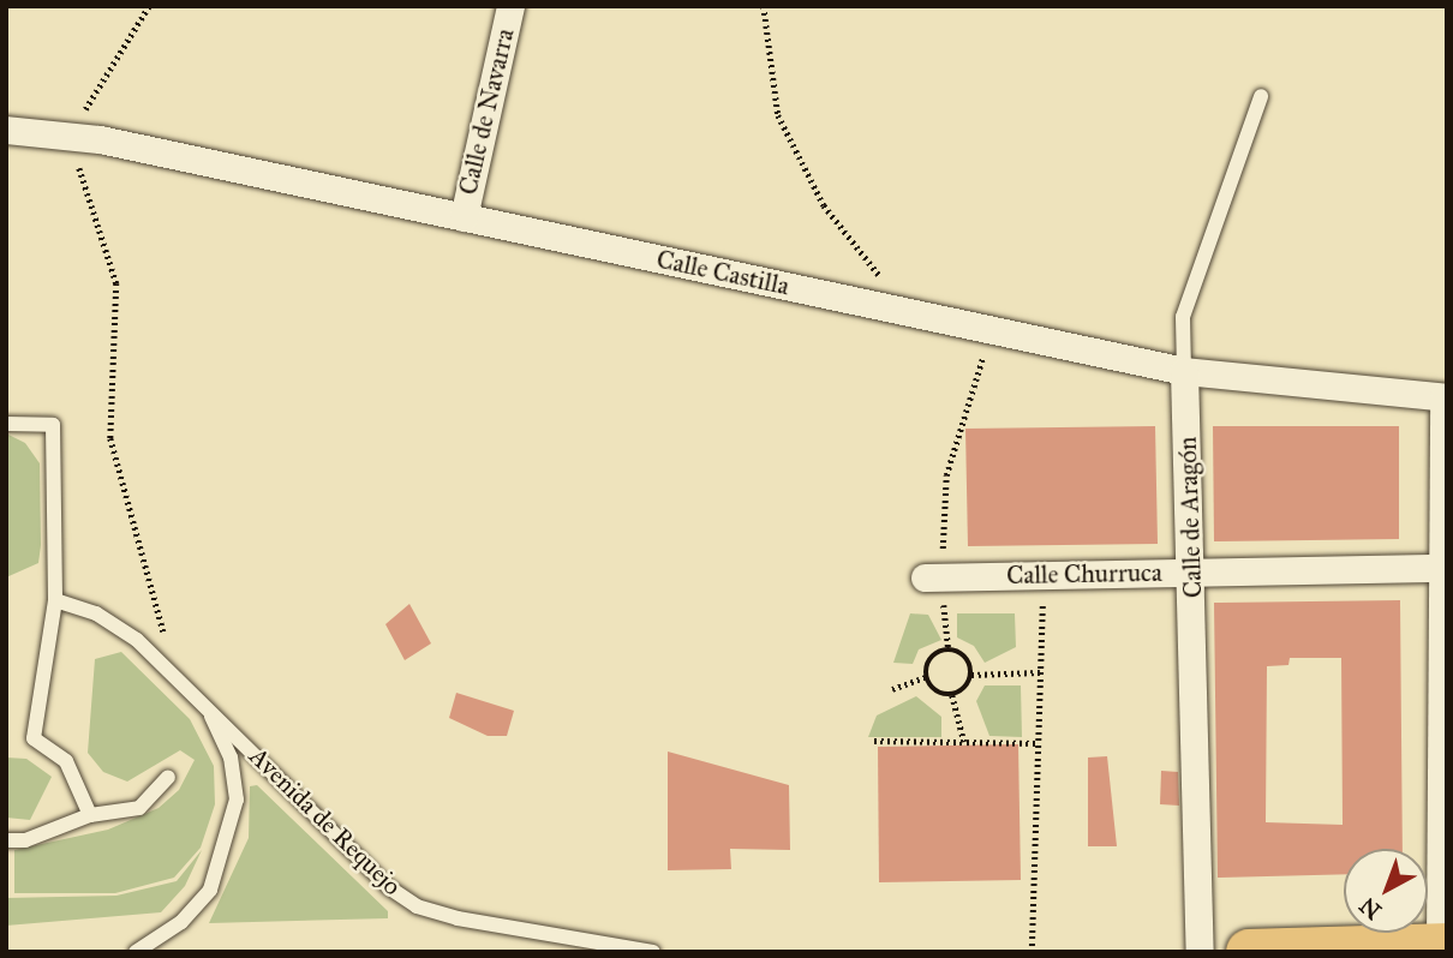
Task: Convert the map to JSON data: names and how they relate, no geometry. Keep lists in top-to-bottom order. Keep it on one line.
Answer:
{"streets":{"street":["Calle de Navarra","Calle Castilla","Calle de Aragón","Calle Churruca"],"lane":["Avenida de Requejo"]},"crossings":[["Calle de Navarra","Calle Castilla"],["Calle Castilla","Calle de Aragón"],["Calle de Aragón","Calle Churruca"]],"north":"bottom left"}
